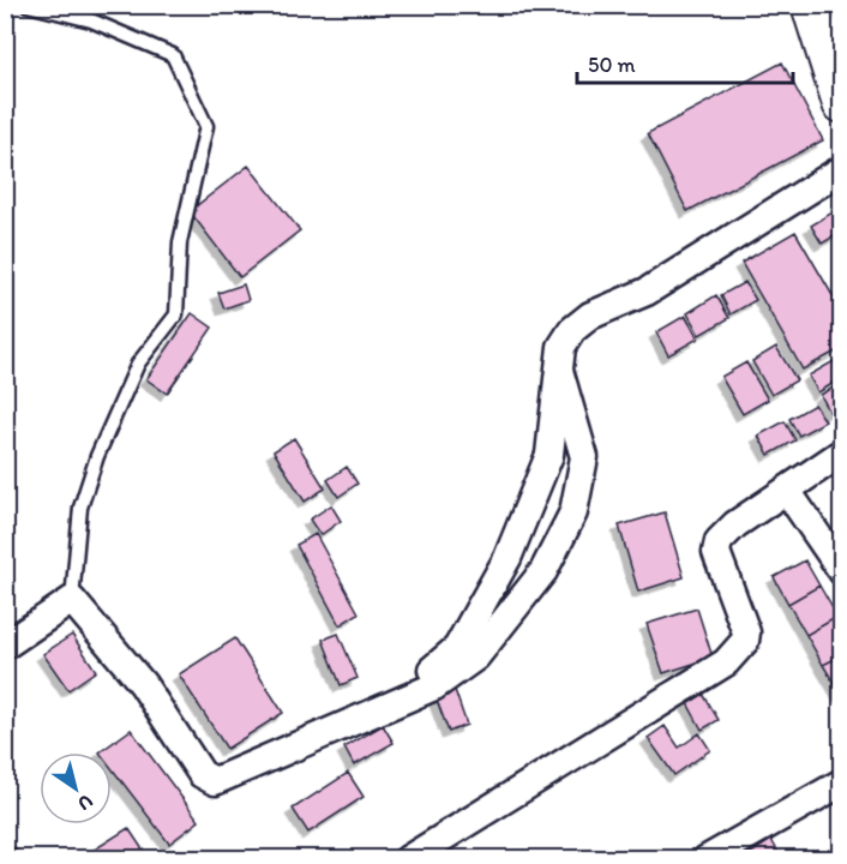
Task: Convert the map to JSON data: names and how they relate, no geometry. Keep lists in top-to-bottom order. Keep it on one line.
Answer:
{"scale_bar":"50 m","north":"bottom right"}
